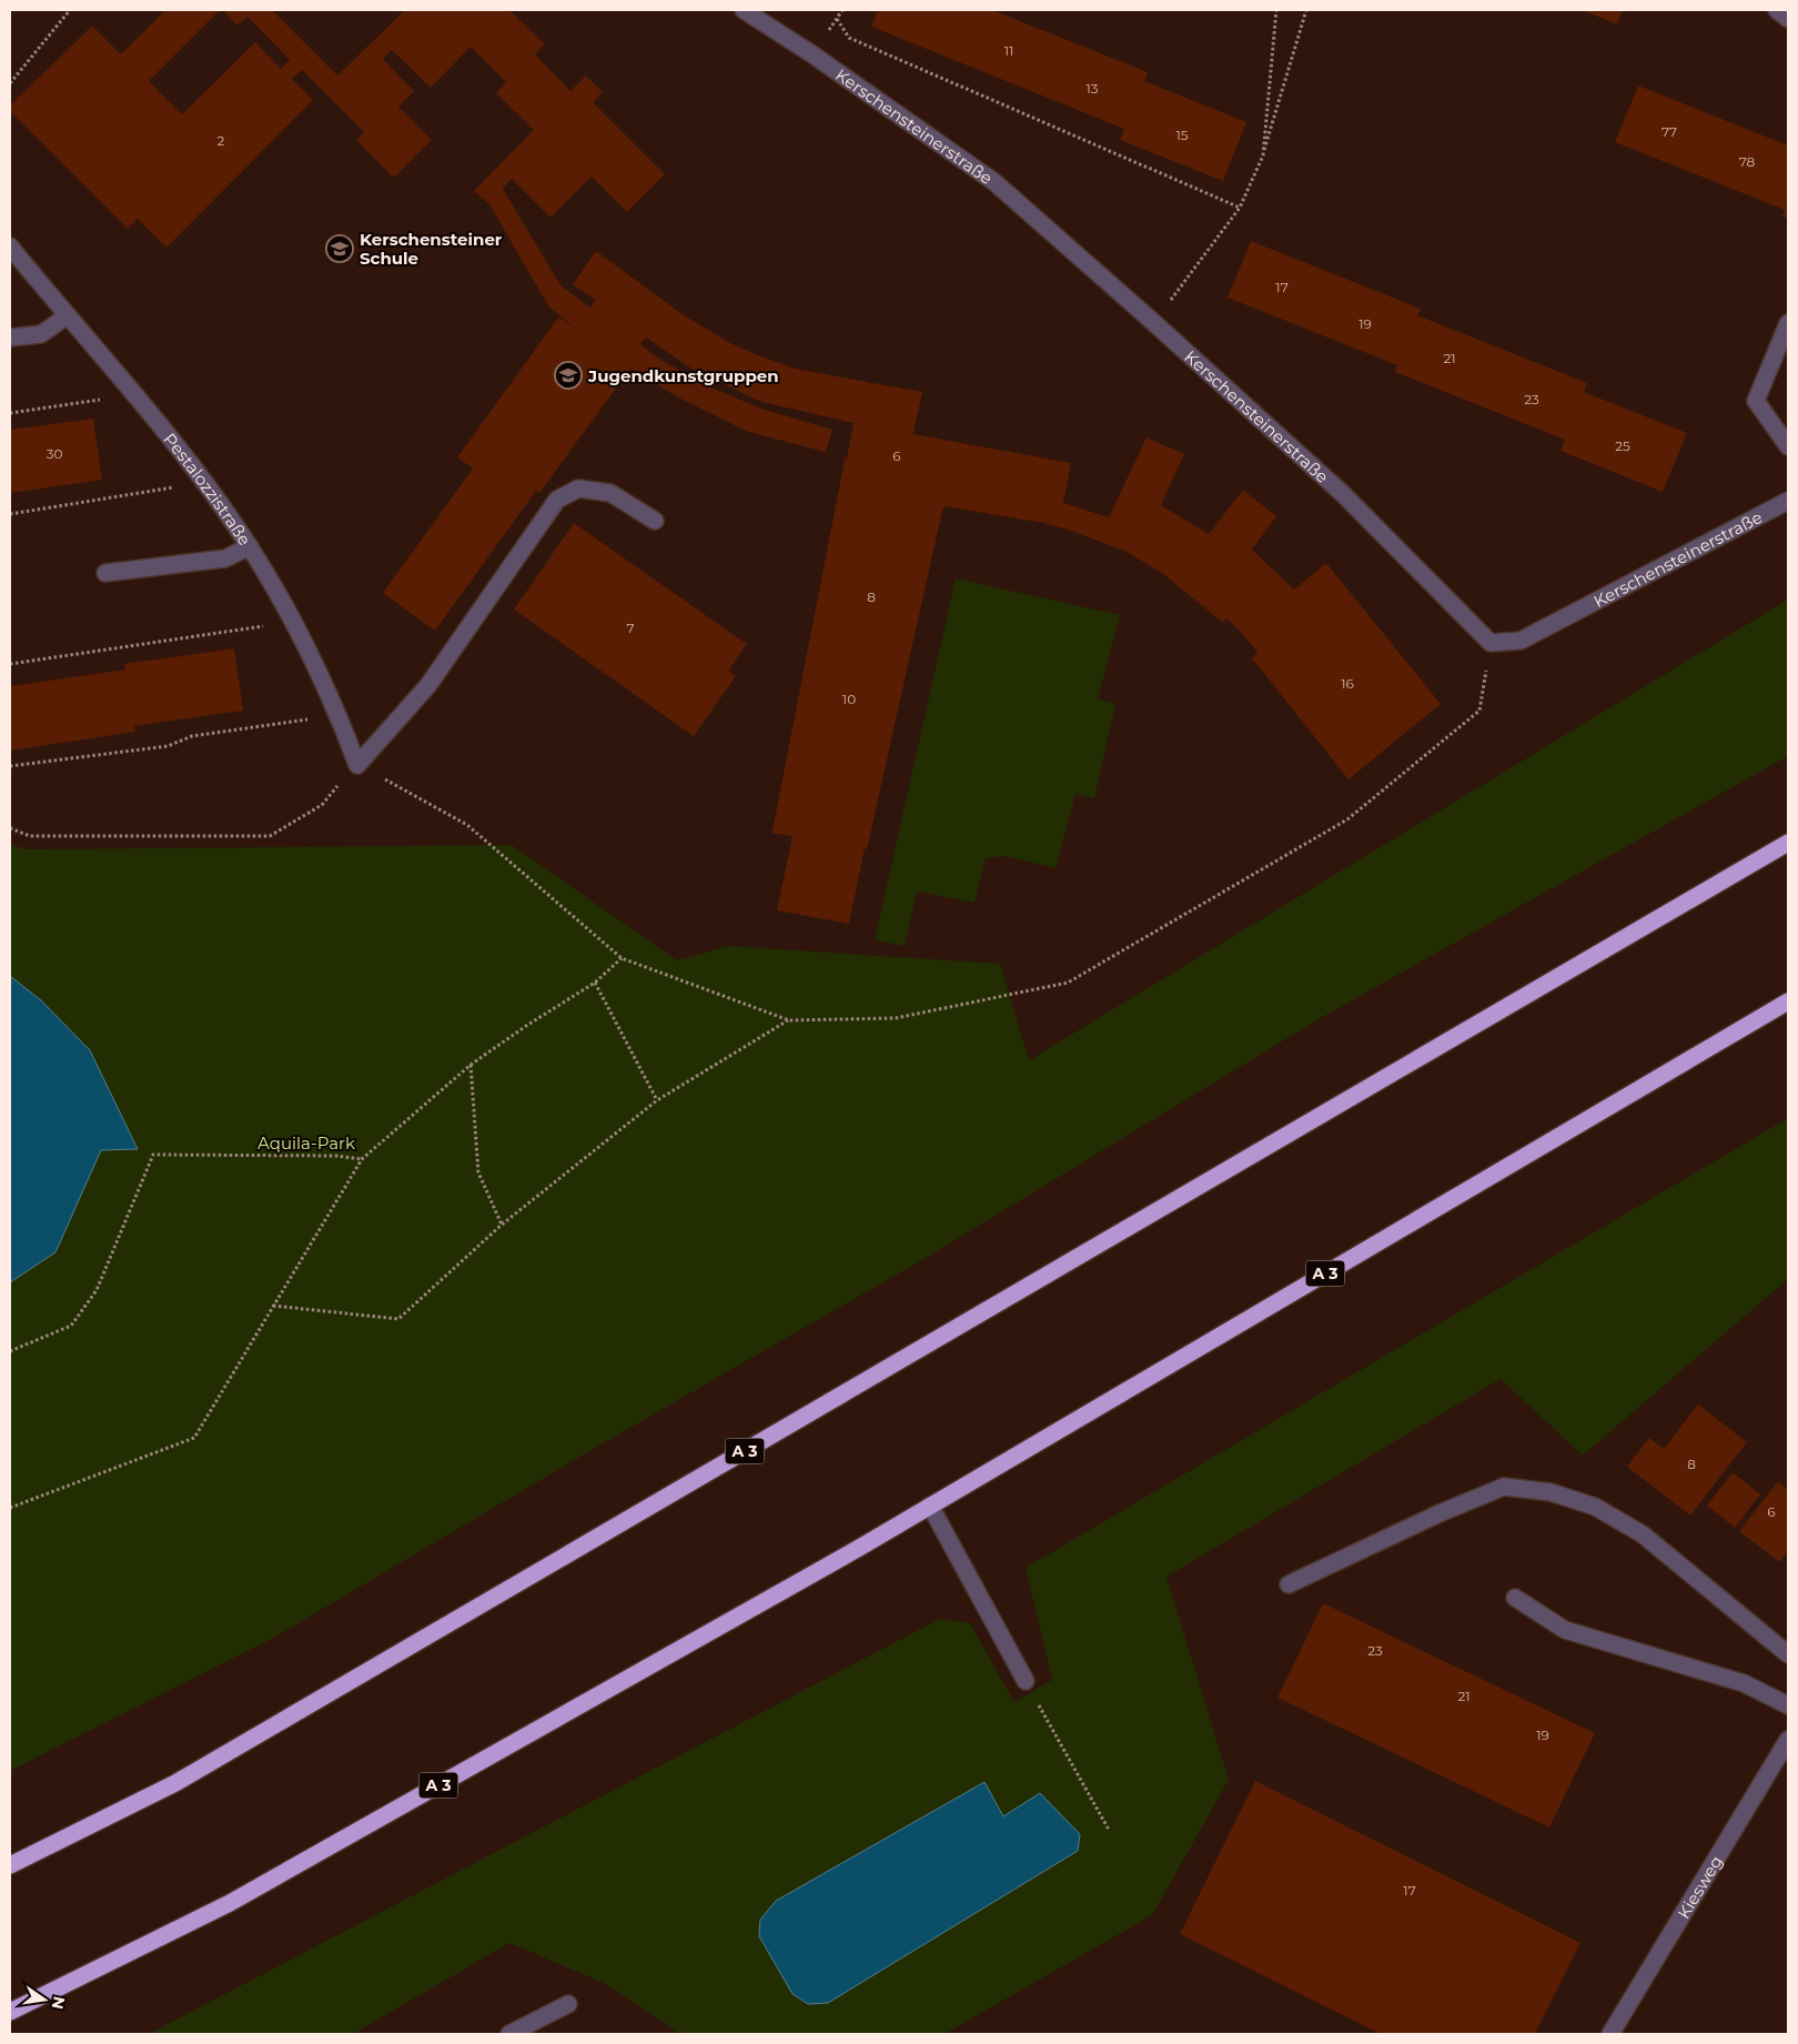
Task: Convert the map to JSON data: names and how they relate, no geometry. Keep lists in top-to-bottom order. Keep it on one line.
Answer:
{"streets":{"highway":["A 3"],"street":["Kerschensteinerstraße","Pestalozzistraße","Kiesweg"]},"parks":["Aquila-Park"],"places":{"school or university":["Kerschensteiner Schule","Jugendkunstgruppen"]},"house_numbers":["11","13","77","15","2","78","17","19","21","23","25","30","6","8","7","16","10","8","6","23","21","19","17"],"north":"right"}
